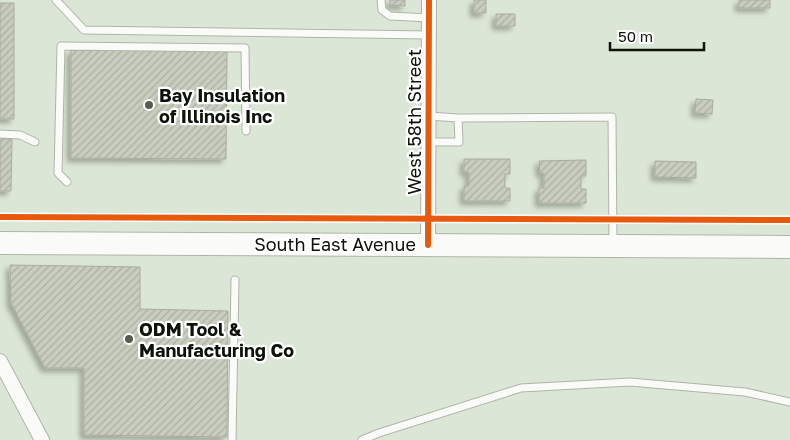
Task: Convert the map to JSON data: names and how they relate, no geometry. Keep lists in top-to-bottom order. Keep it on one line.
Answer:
{"streets":{"main road":["South East Avenue"],"street":["West 58th Street"]},"crossings":[["West 58th Street","South East Avenue"]],"places":["Bay Insulation of Illinois Inc","ODM Tool & Manufacturing Co"],"scale_bar":"50 m"}
